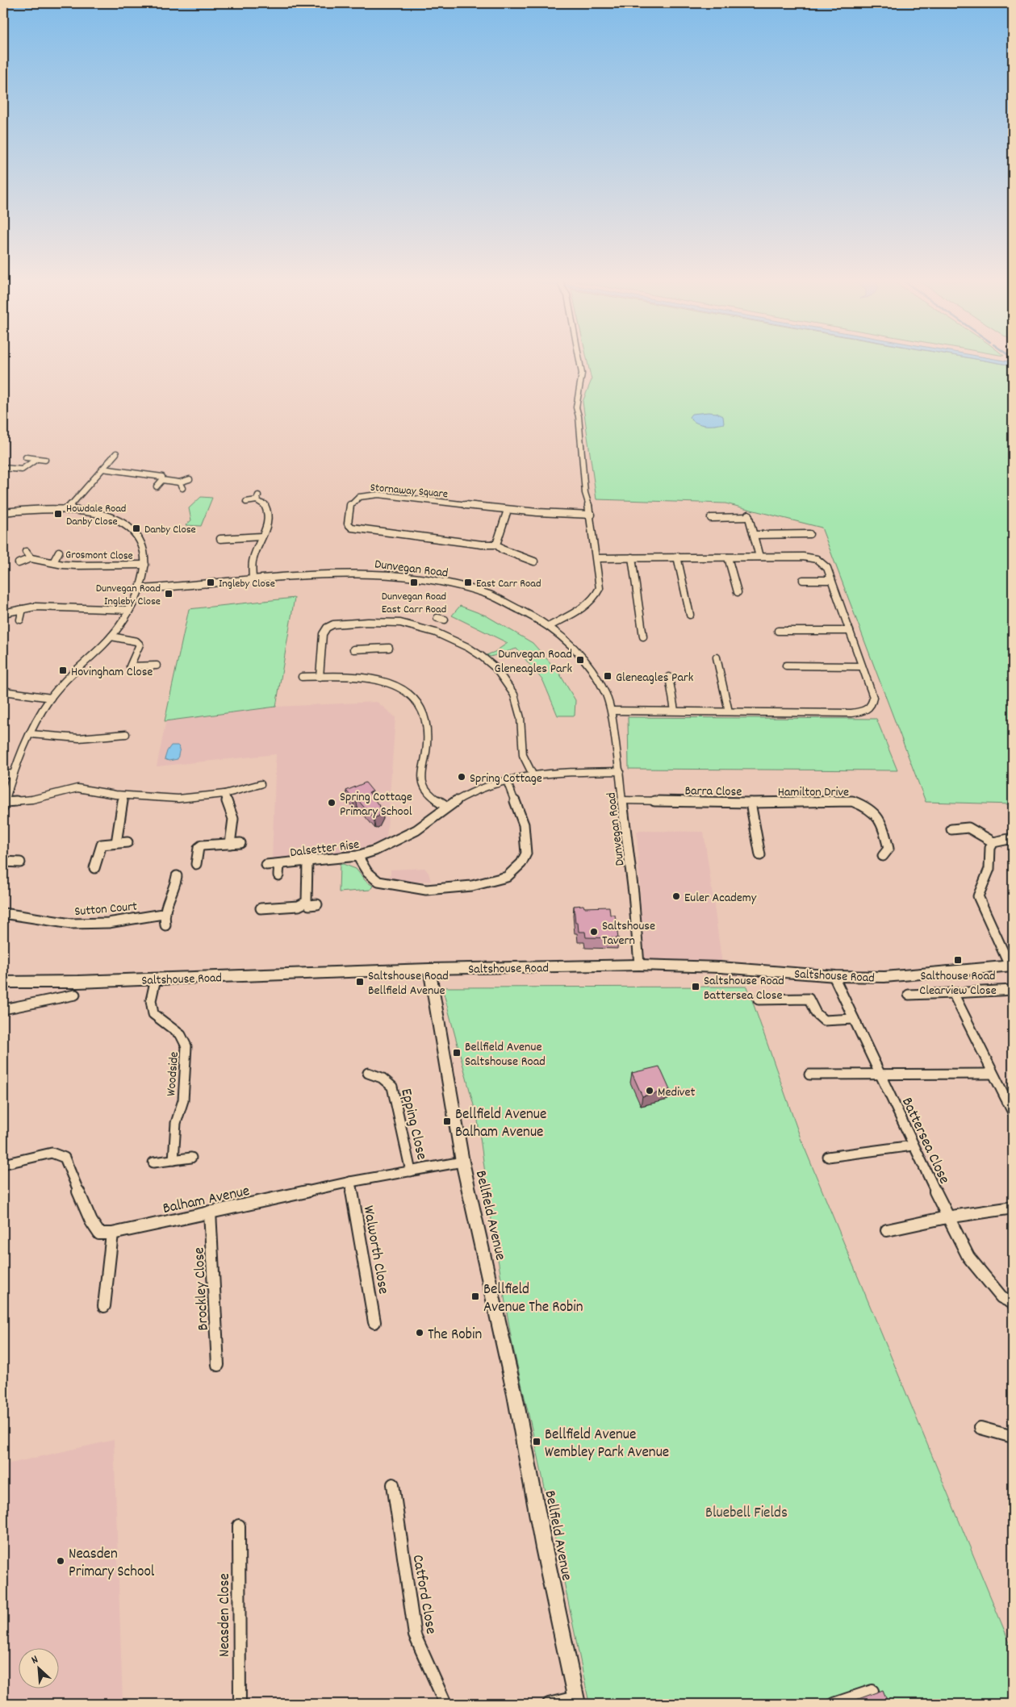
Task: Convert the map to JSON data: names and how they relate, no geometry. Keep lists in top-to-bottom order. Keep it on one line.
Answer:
{"streets":{"main road":["Saltshouse Road"],"street":["Stornaway Square","Grosmont Close","Dunvegan Road","Barra Close","Hamilton Drive","Dalsetter Rise","Sutton Court","Woodside","Epping Close","Battersea Close","Balham Avenue","Bellfield Avenue","Walworth Close","Brockley Close","Catford Close","Neasden Close"]},"crossings":[["Dunvegan Road","Barra Close"],["Dunvegan Road","Dalsetter Rise"],["Dunvegan Road","Saltshouse Road"],["Barra Close","Hamilton Drive"],["Saltshouse Road","Woodside"],["Saltshouse Road","Battersea Close"],["Saltshouse Road","Bellfield Avenue"],["Epping Close","Balham Avenue"],["Balham Avenue","Bellfield Avenue"],["Balham Avenue","Walworth Close"],["Balham Avenue","Brockley Close"]],"parks":["Bluebell Fields"],"places":{"transit":["Howdale Road Danby Close","Danby Close","Ingleby Close","Dunvegan Road East Carr Road","East Carr Road","Dunvegan Road Ingleby Close","Dunvegan Road Gleneagles Park","Hovingham Close","Gleneagles Park","Salthouse Road Clearview Close","Saltshouse Road Bellfield Avenue","Saltshouse Road Battersea Close","Bellfield Avenue Saltshouse Road","Bellfield Avenue Balham Avenue","Bellfield Avenue The Robin","Bellfield Avenue Wembley Park Avenue"],"other":["Spring Cottage","Spring Cottage Primary School","Euler Academy","Saltshouse Tavern","Medivet","The Robin","Neasden Primary School"]},"north":"top left"}
